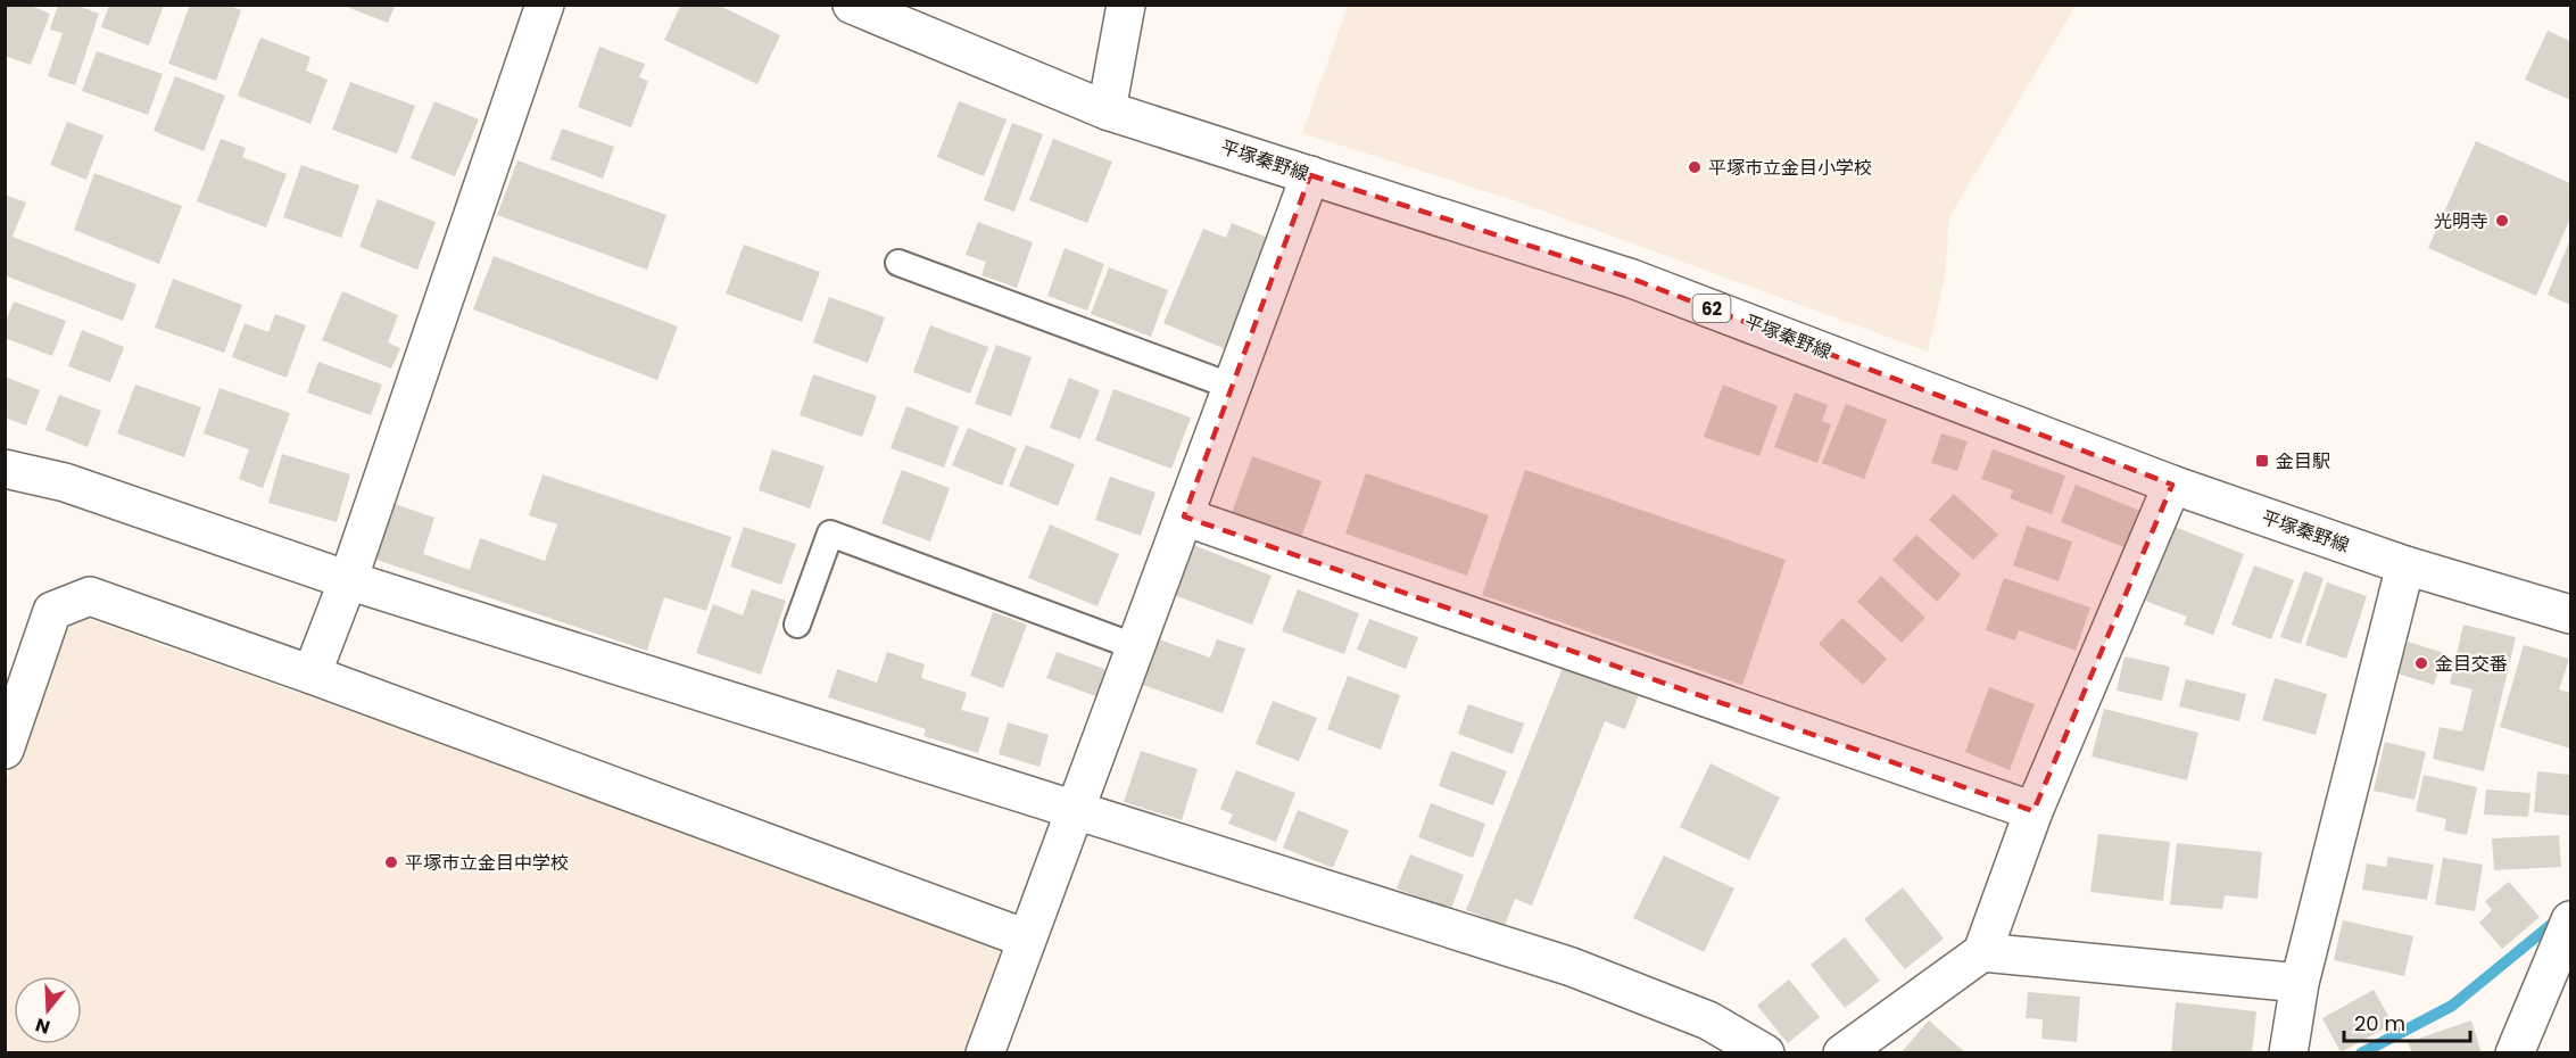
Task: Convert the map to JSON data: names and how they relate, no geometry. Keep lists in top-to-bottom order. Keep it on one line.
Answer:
{"streets":{"street":["平塚秦野線","62"]},"places":{"other":["平塚市立金目小学校","光明寺","金目交番","平塚市立金目中学校"],"transit":["金目駅"]},"scale_bar":"20 m","north":"bottom"}
